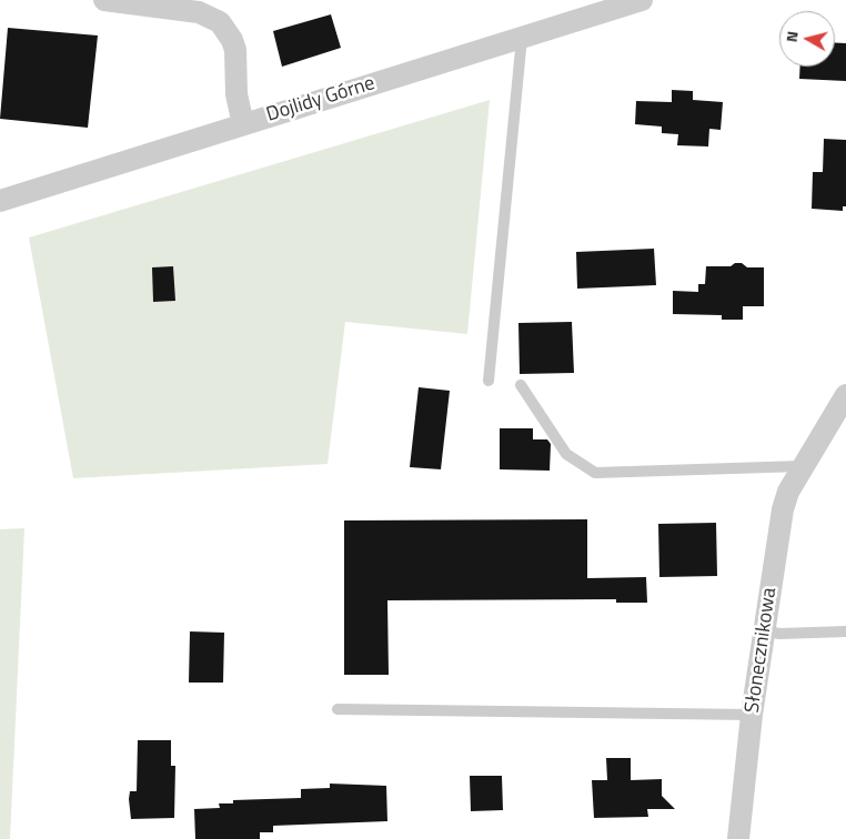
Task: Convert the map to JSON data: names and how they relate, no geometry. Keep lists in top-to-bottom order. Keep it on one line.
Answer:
{"streets":{"street":["Dojlidy Górne","Słonecznikowa"]},"north":"left"}
